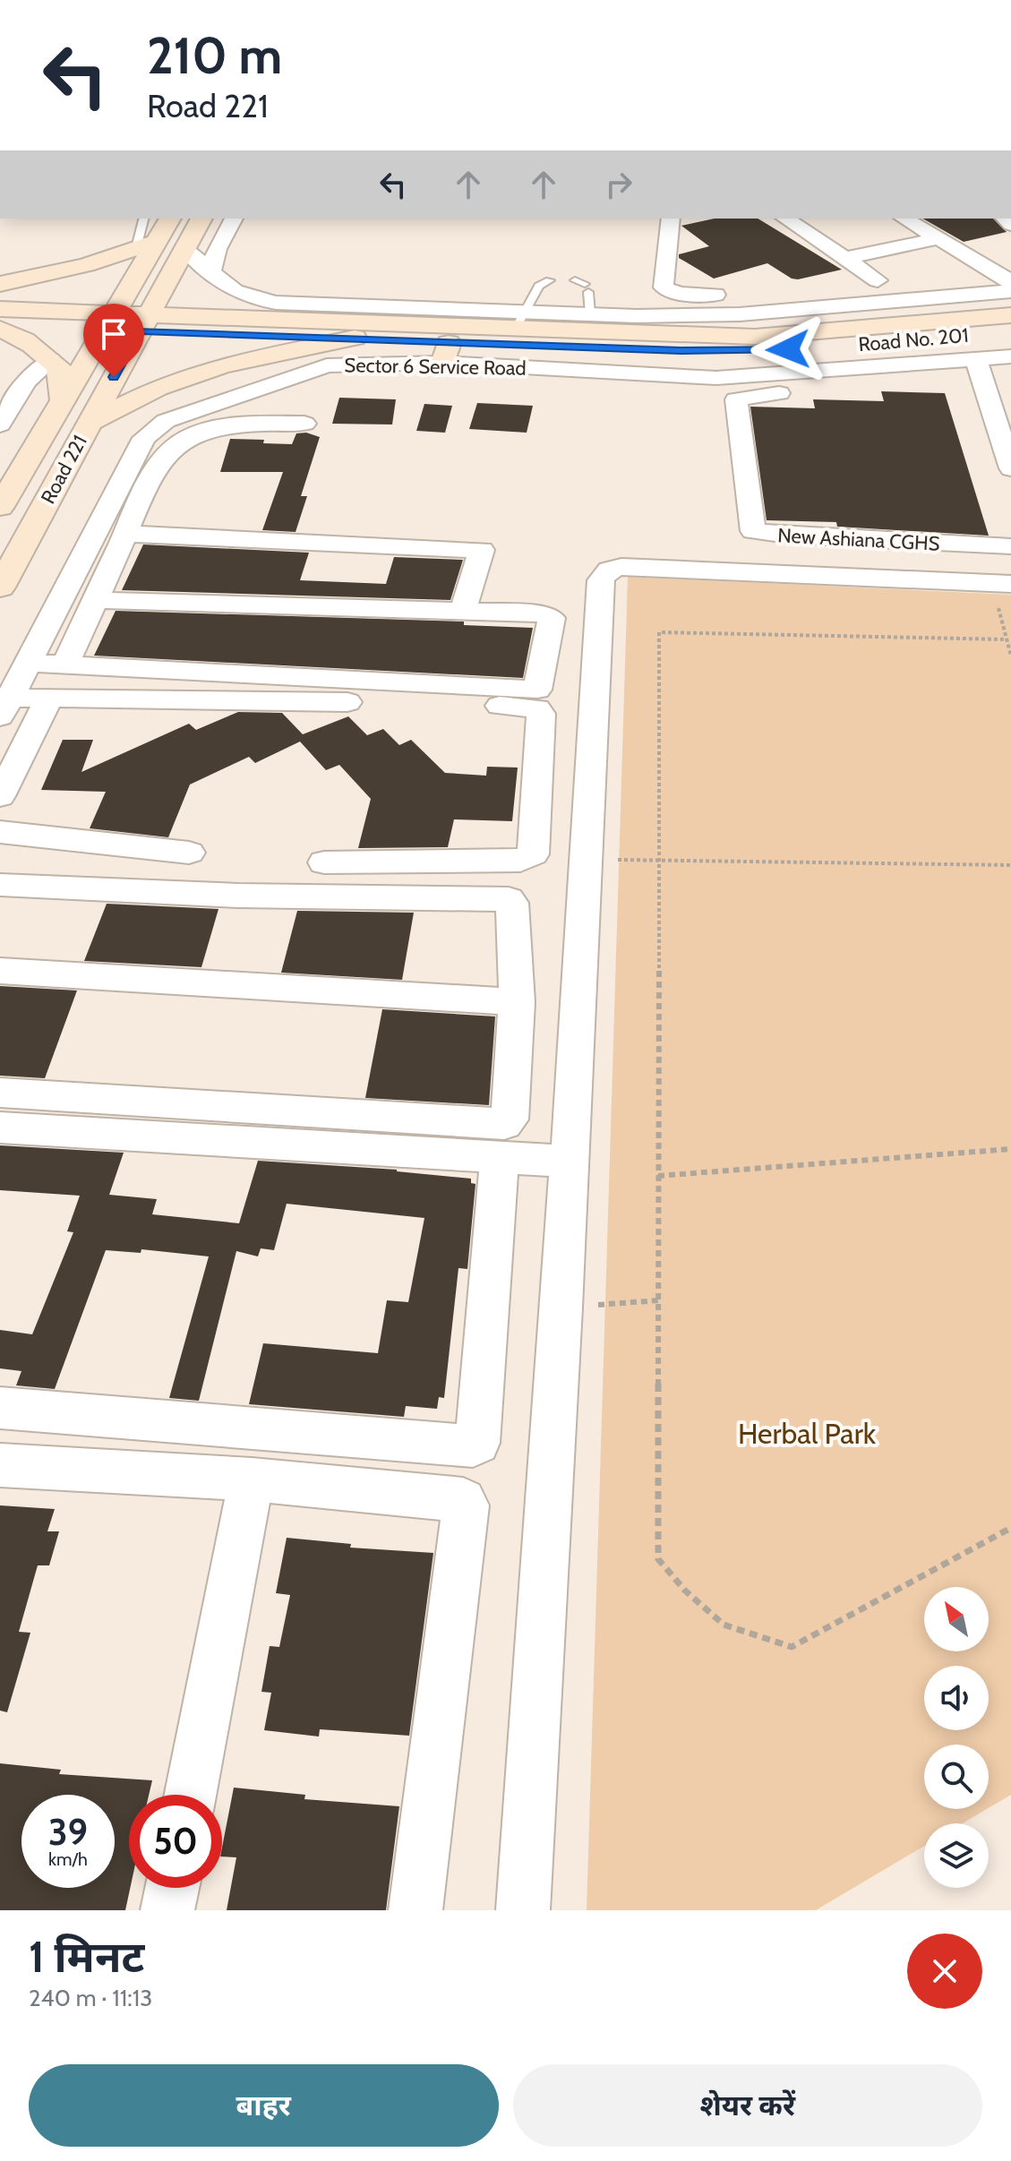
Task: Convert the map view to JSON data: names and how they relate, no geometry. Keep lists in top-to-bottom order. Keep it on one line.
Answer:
{"streets":{"main road":["Road No. 201","Road 221"],"street":["Sector 6 Service Road","New Ashiana CGHS"]},"crossings":[["Road No. 201","Sector 6 Service Road"],["Road No. 201","Road 221"],["Sector 6 Service Road","New Ashiana CGHS"]],"parks":["Herbal Park"],"north":"top left","page":{"turn":["210 m","Road 221"],"speed":"39 km/h","limit":"50","heading":["1 मिनट","240 m · 11:13"],"buttons":["बाहर","शेयर करें"]}}
